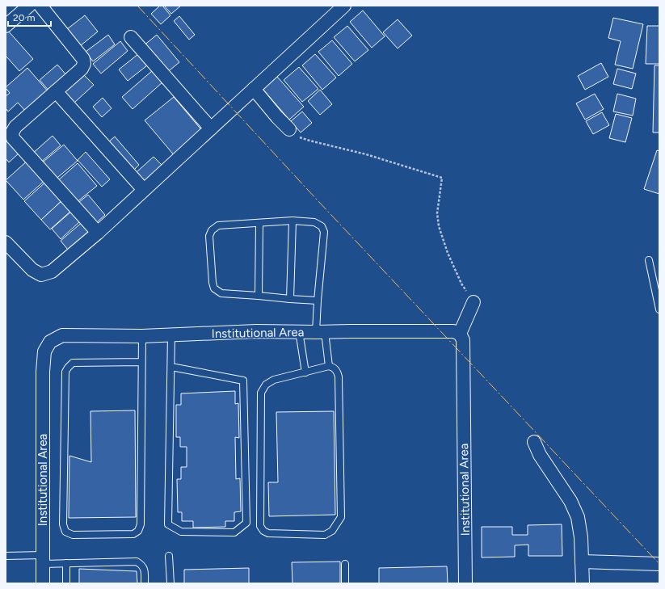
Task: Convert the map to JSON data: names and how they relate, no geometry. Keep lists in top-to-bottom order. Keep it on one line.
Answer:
{"streets":{"street":["Institutional Area"]},"scale_bar":"20 m"}
